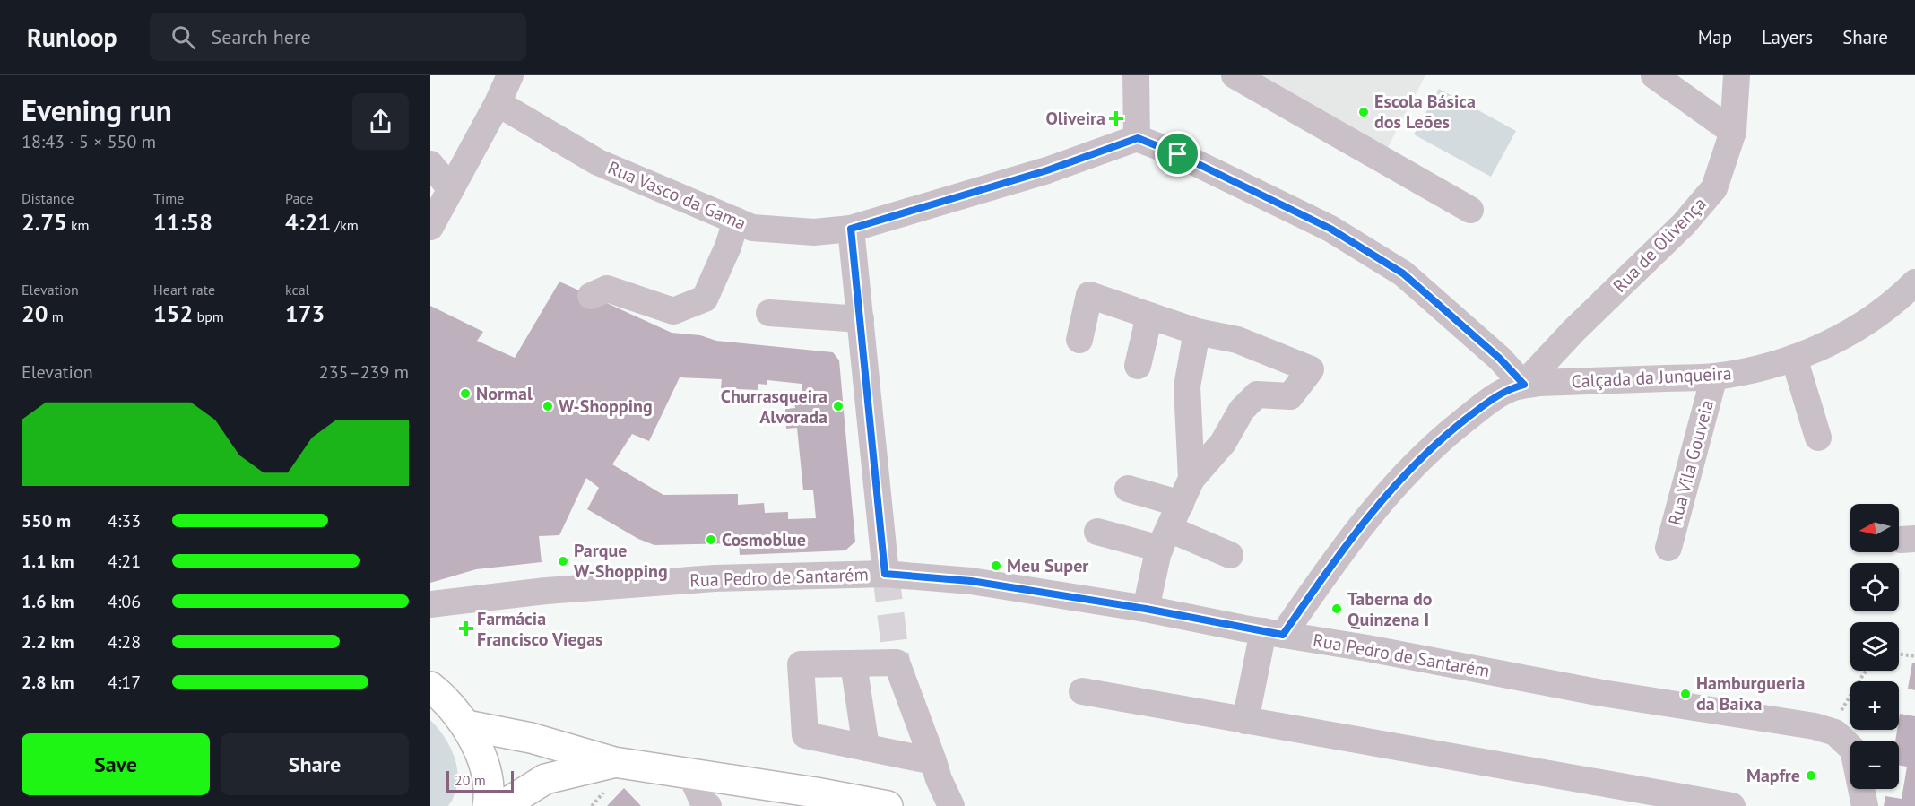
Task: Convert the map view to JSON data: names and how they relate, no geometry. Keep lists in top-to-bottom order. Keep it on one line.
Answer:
{"streets":{"street":["Rua Vasco da Gama","Rua de Olivença","Calçada da Junqueira","Rua Vila Gouveia","Rua Pedro de Santarém"]},"crossings":[["Rua de Olivença","Calçada da Junqueira"],["Calçada da Junqueira","Rua Vila Gouveia"]],"places":{"other":["Escola Básica dos Leões","Normal","W-Shopping","Churrasqueira Alvorada","Cosmoblue","Parque W-Shopping","Meu Super","Taberna do Quinzena I","Hamburgueria da Baixa","Mapfre"],"health":["Oliveira","Farmácia Francisco Viegas"]},"scale_bar":"20 m","north":"left","page":{"header":"Runloop","search":"Search here","nav":["Map","Layers","Share"],"heading":["Evening run","18:43 · 5 × 550 m"],"stats":[["Distance","2.75 km"],["Time","11:58"],["Pace","4:21 /km"],["Elevation","20 m"],["Heart rate","152 bpm"],["kcal","173"]],"chart":["Elevation","235–239 m"],"list":[{"name":"550 m","note":"4:33"},{"name":"1.1 km","note":"4:21"},{"name":"1.6 km","note":"4:06"},{"name":"2.2 km","note":"4:28"},{"name":"2.8 km","note":"4:17"}],"map_buttons":["+","−"],"buttons":["Save","Share"],"scale":"20 m"}}
